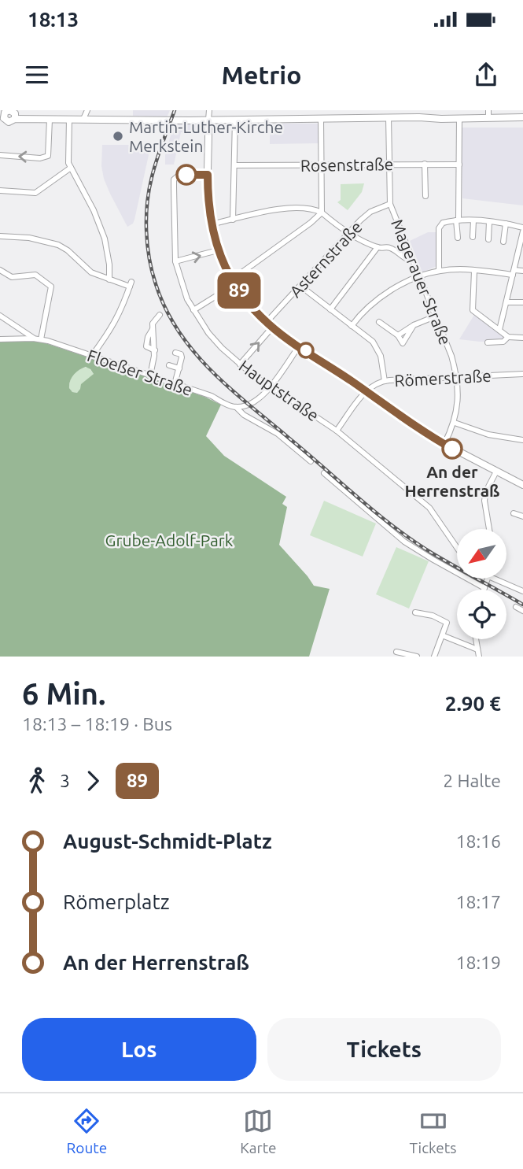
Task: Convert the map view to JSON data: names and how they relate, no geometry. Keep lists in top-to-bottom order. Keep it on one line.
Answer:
{"streets":{"street":["Rosenstraße","Asternstraße","Magerauer Straße","Floeßer Straße","Römerstraße","Hauptstraße"]},"crossings":[["Rosenstraße","Magerauer Straße"],["Asternstraße","Magerauer Straße"],["Asternstraße","Hauptstraße"],["Magerauer Straße","Römerstraße"]],"parks":["Grube-Adolf-Park"],"places":["Martin-Luther-Kirche Merkstein","An der Herrenstraß"],"lines":["bus line 89"],"north":"bottom left","page":{"status":"18:13","header":"Metrio","on_map":"89","heading":["6 Min.","18:13 – 18:19 · Bus","2.90 €"],"legs":["3","89","2 Halte"],"list":[{"name":"August-Schmidt-Platz","value":"18:16"},{"name":"Römerplatz","value":"18:17"},{"name":"An der Herrenstraß","value":"18:19"}],"buttons":["Los","Tickets"],"tabs":["Route","Karte","Tickets"]}}
